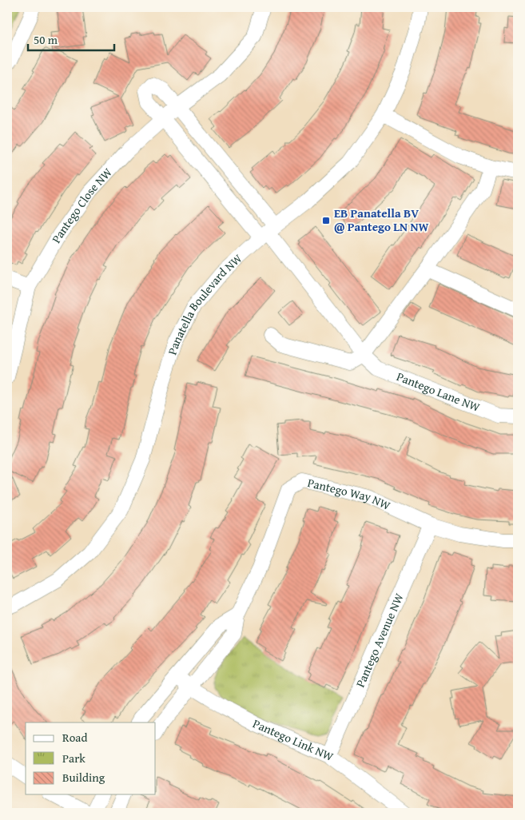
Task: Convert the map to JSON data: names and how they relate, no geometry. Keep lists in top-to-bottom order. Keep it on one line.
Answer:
{"streets":{"street":["Pantego Close NW","Panatella Boulevard NW","Pantego Lane NW","Pantego Way NW","Pantego Avenue NW","Pantego Link NW"]},"crossings":[["Panatella Boulevard NW","Pantego Lane NW"],["Pantego Way NW","Pantego Avenue NW"],["Pantego Way NW","Pantego Link NW"],["Pantego Avenue NW","Pantego Link NW"]],"places":{"transit":["EB Panatella BV @ Pantego LN NW"]},"legend":["Road","Park","Building"],"scale_bar":"50 m"}
